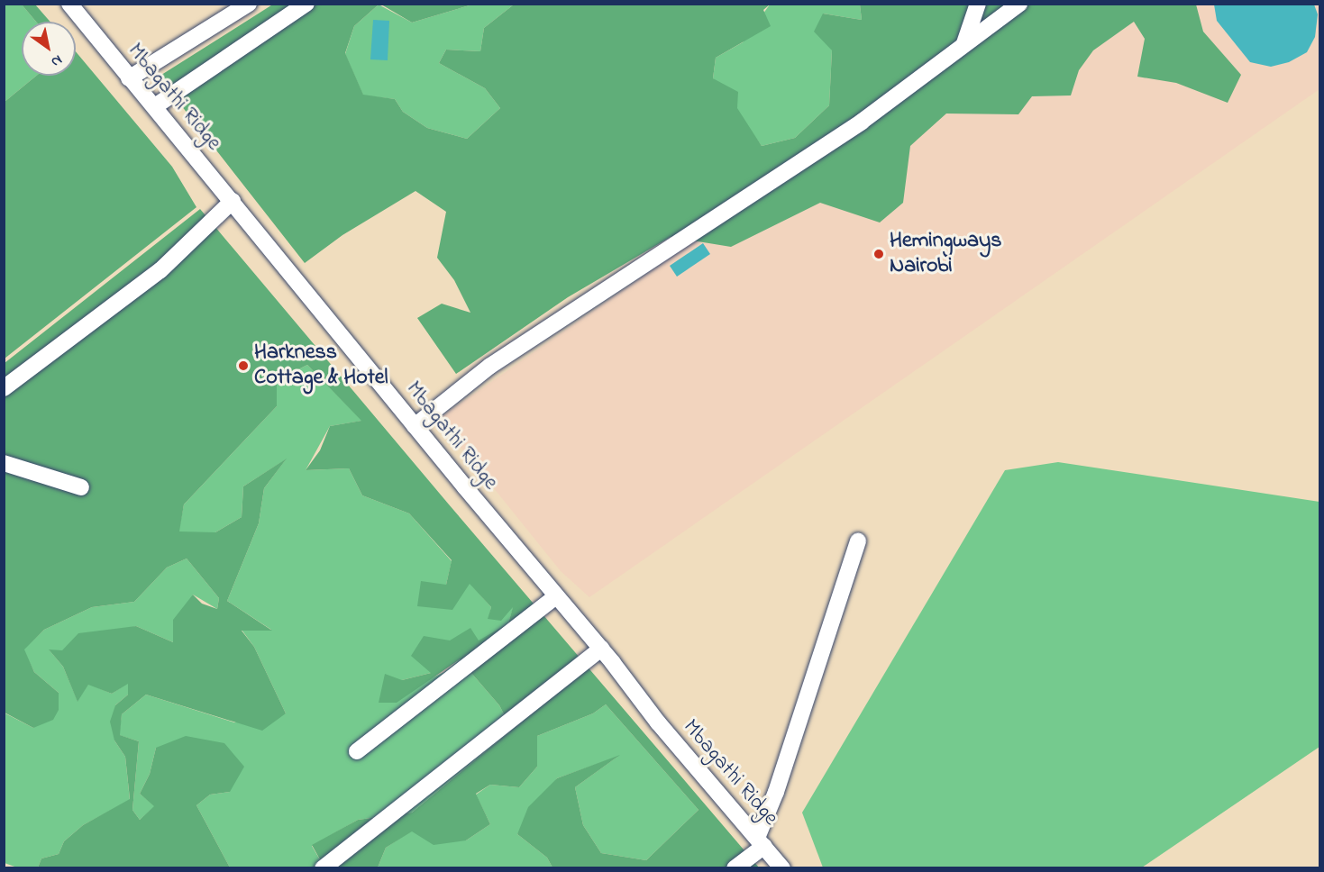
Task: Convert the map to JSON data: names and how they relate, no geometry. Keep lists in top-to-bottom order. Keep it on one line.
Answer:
{"streets":{"street":["Mbagathi Ridge"]},"places":["Hemingways Nairobi","Harkness Cottage & Hotel"],"north":"bottom right"}
